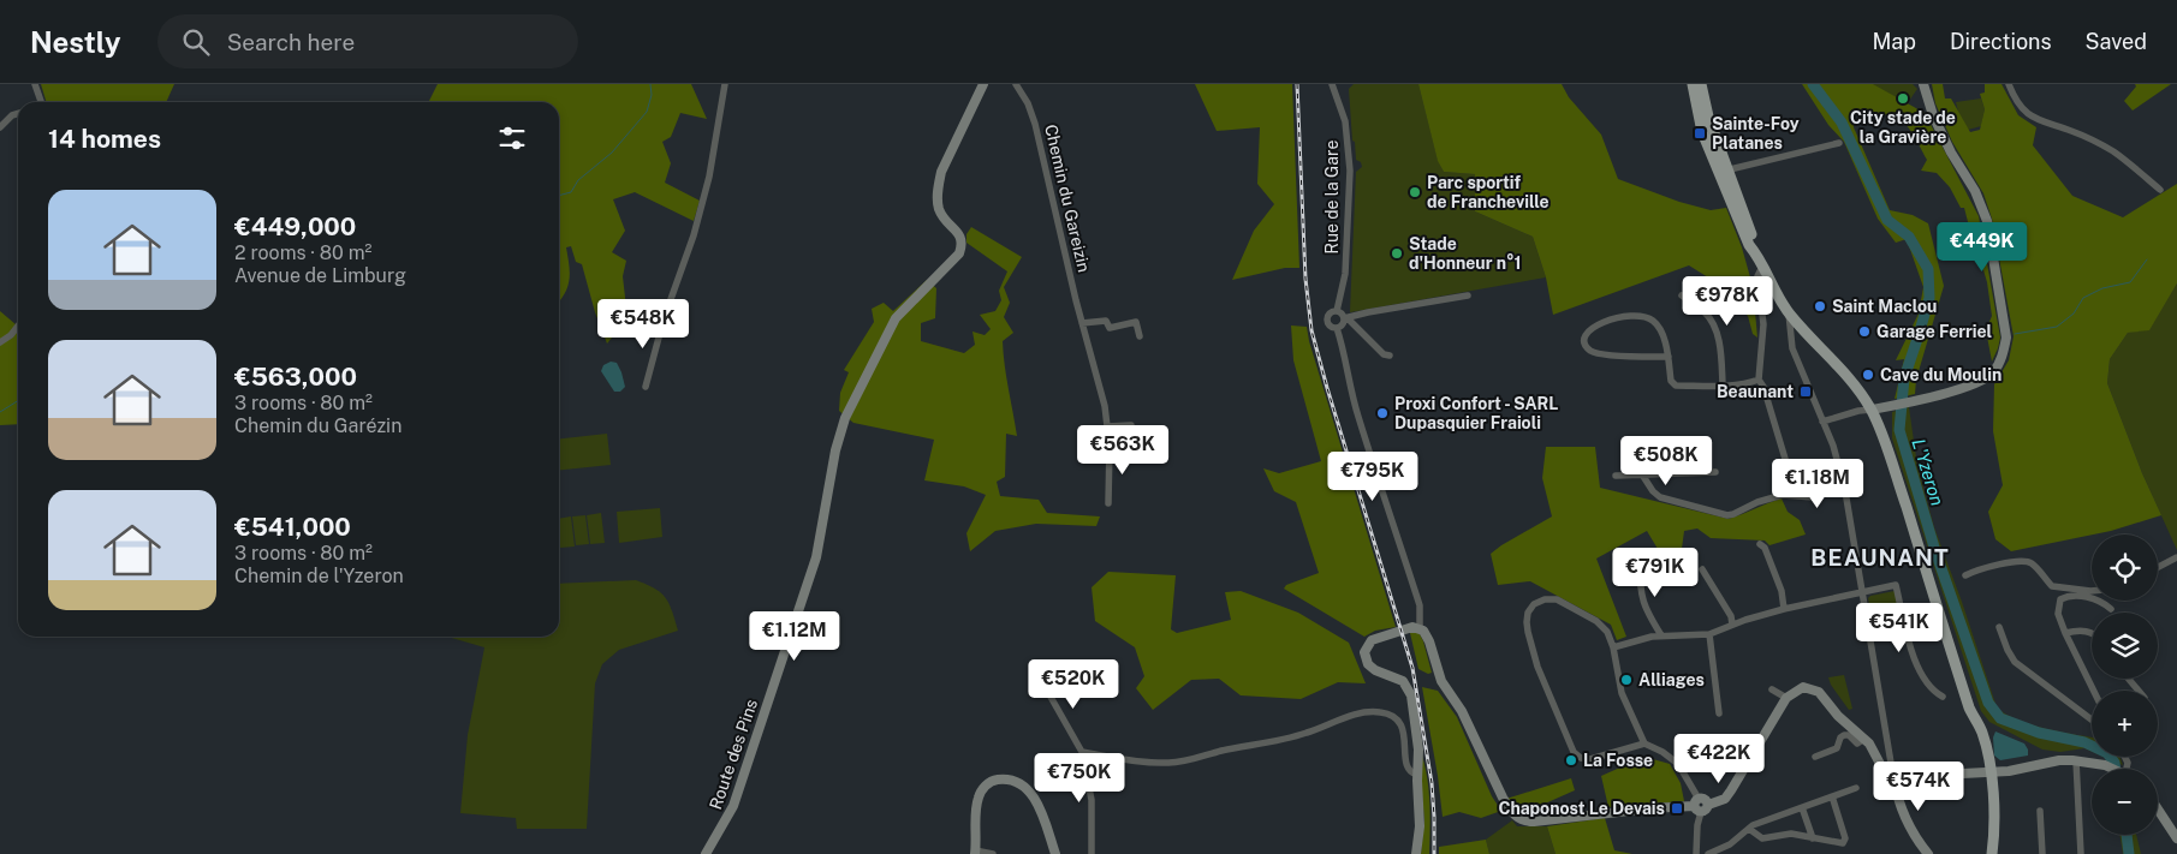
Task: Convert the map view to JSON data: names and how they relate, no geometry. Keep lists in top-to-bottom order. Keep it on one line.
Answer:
{"streets":{"main road":["Route des Pins"],"street":["Rue de la Gare","Chemin du Gareizin"]},"districts":["BEAUNANT"],"water":["L'Yzeron"],"places":{"other":["City stade de la Gravière","Parc sportif de Francheville","Stade d'Honneur n°1","Saint Maclou","Garage Ferriel","Cave du Moulin","Proxi Confort - SARL Dupasquier Fraioli","Alliages","La Fosse"],"transit":["Sainte-Foy Platanes","Beaunant","Chaponost Le Devais"]},"page":{"header":"Nestly","search":"Search here","nav":["Map","Directions","Saved"],"heading":"14 homes","list":[{"name":"€449,000","note":"2 rooms · 80 m² · Avenue de Limburg"},{"name":"€563,000","note":"3 rooms · 80 m² · Chemin du Garézin"},{"name":"€541,000","note":"3 rooms · 80 m² · Chemin de l'Yzeron"}],"price":["€449K","€978K","€548K","€563K","€508K","€795K","€1.18M","€791K","€541K","€1.12M","€520K","€422K","€750K","€574K"],"map_buttons":["+","−"]}}
